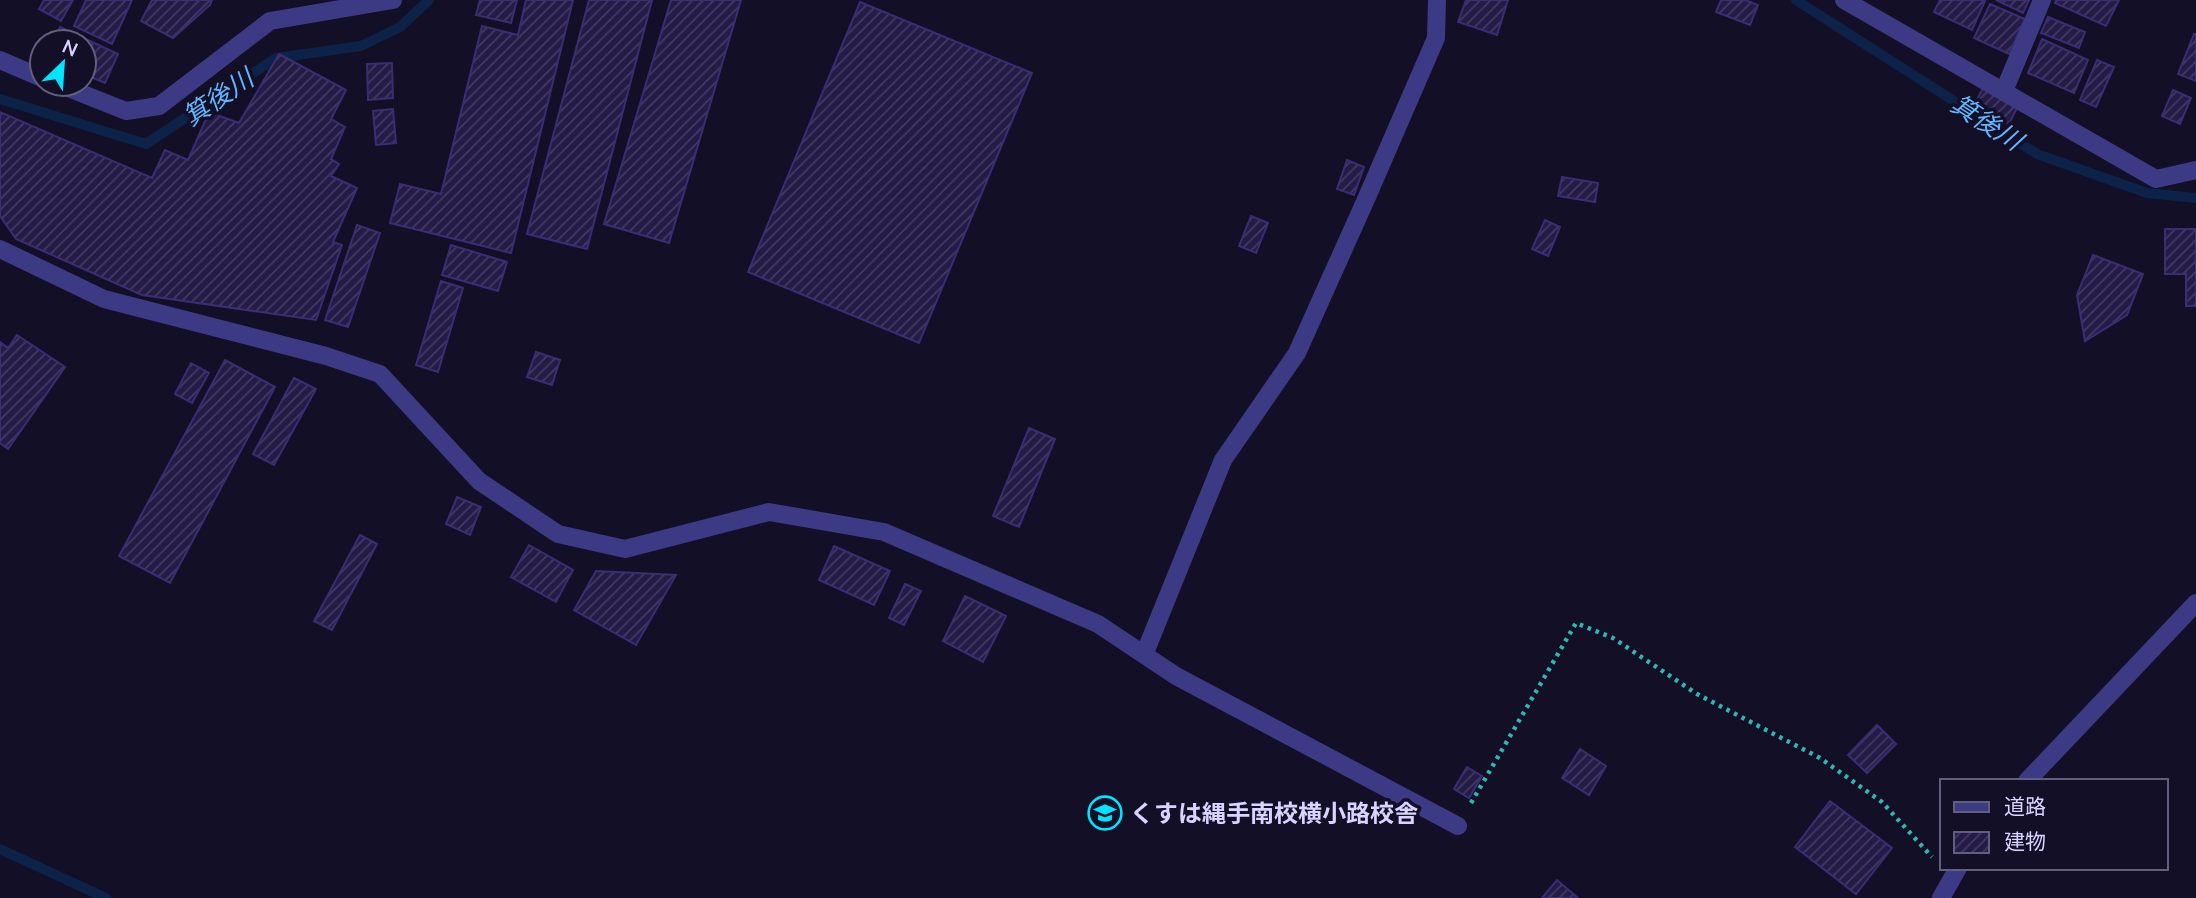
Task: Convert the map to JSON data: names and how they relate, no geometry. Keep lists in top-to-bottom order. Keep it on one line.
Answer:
{"water":["箕後川"],"places":{"school or university":["くすは縄手南校横小路校舎"]},"legend":["道路","建物"],"north":"top right"}
